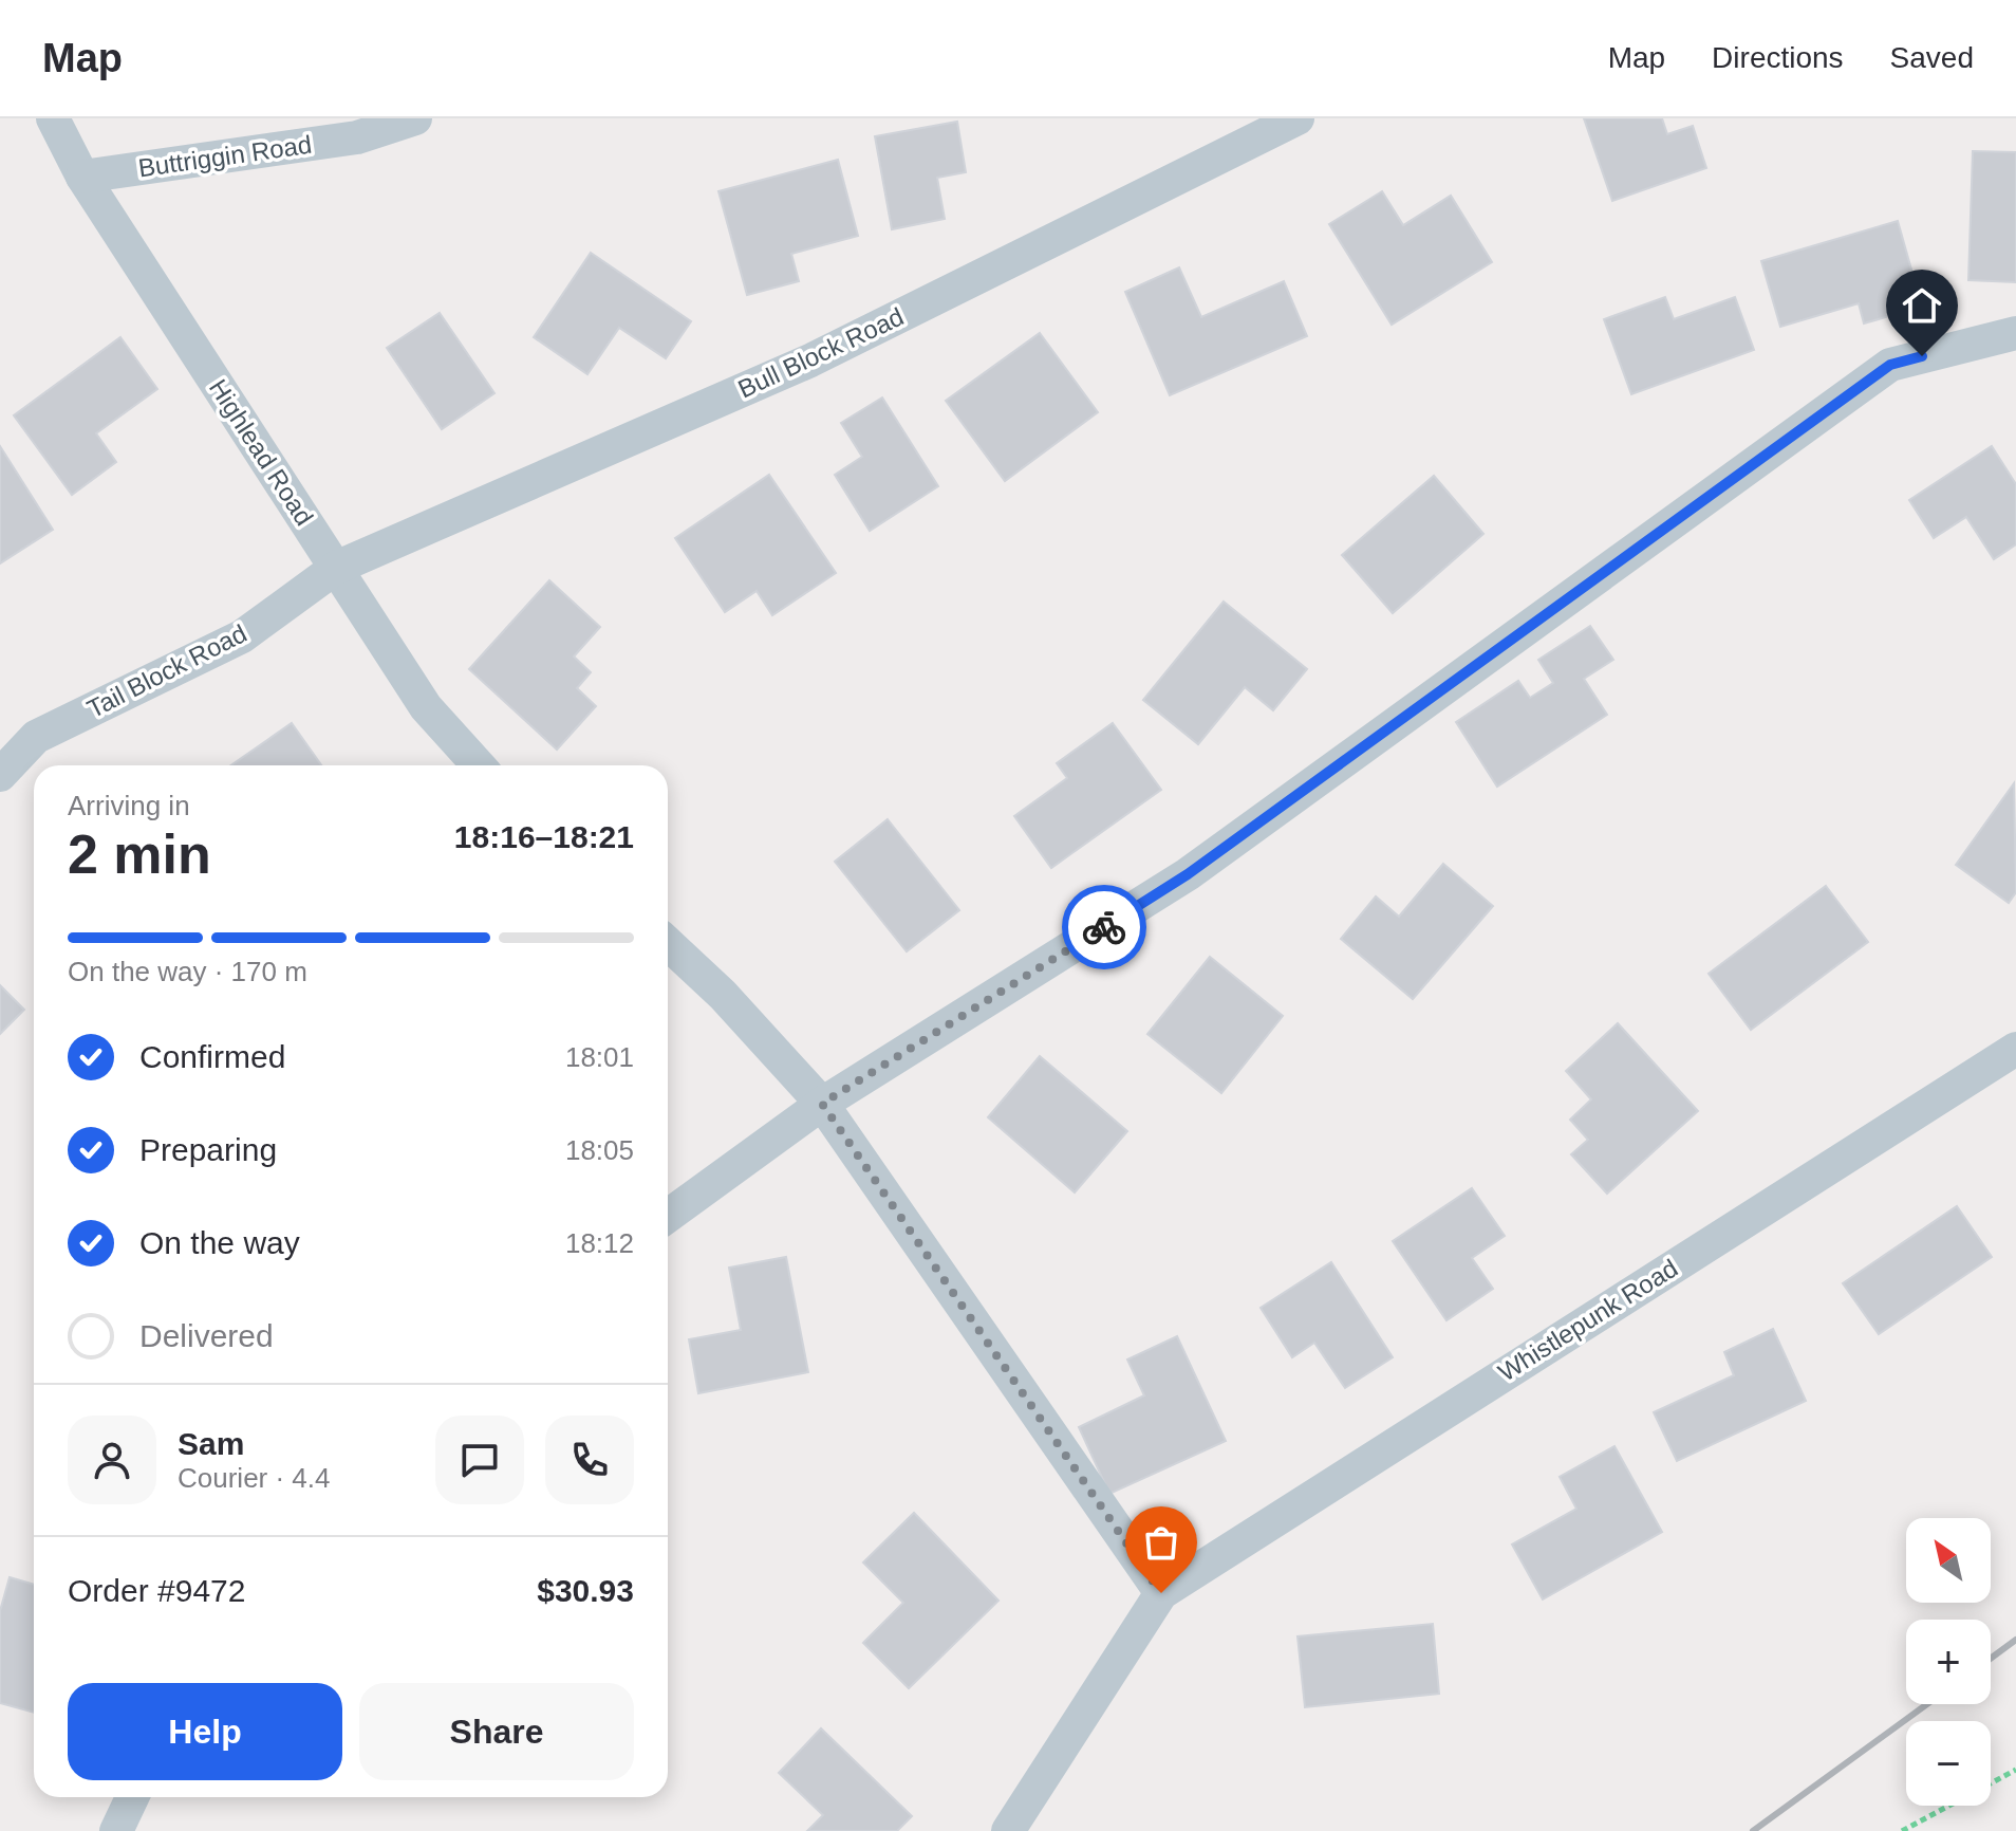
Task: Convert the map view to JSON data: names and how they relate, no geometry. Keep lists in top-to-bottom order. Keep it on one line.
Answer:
{"streets":{"street":["Buttriggin Road","Bull Block Road","Highlead Road","Tail Block Road","Whistlepunk Road"]},"crossings":[["Buttriggin Road","Highlead Road"],["Bull Block Road","Highlead Road"],["Bull Block Road","Tail Block Road"],["Highlead Road","Tail Block Road"]],"north":"top left","page":{"header":"Map","nav":["Map","Directions","Saved"],"heading":["2 min","Arriving in","18:16–18:21"],"panel":["Sam","Courier · 4.4","Order #9472","$30.93"],"bar":"On the way · 170 m","list":[["Confirmed","18:01"],["Preparing","18:05"],["On the way","18:12"],"Delivered"],"map_buttons":["+","−"],"buttons":["Help","Share"]}}
